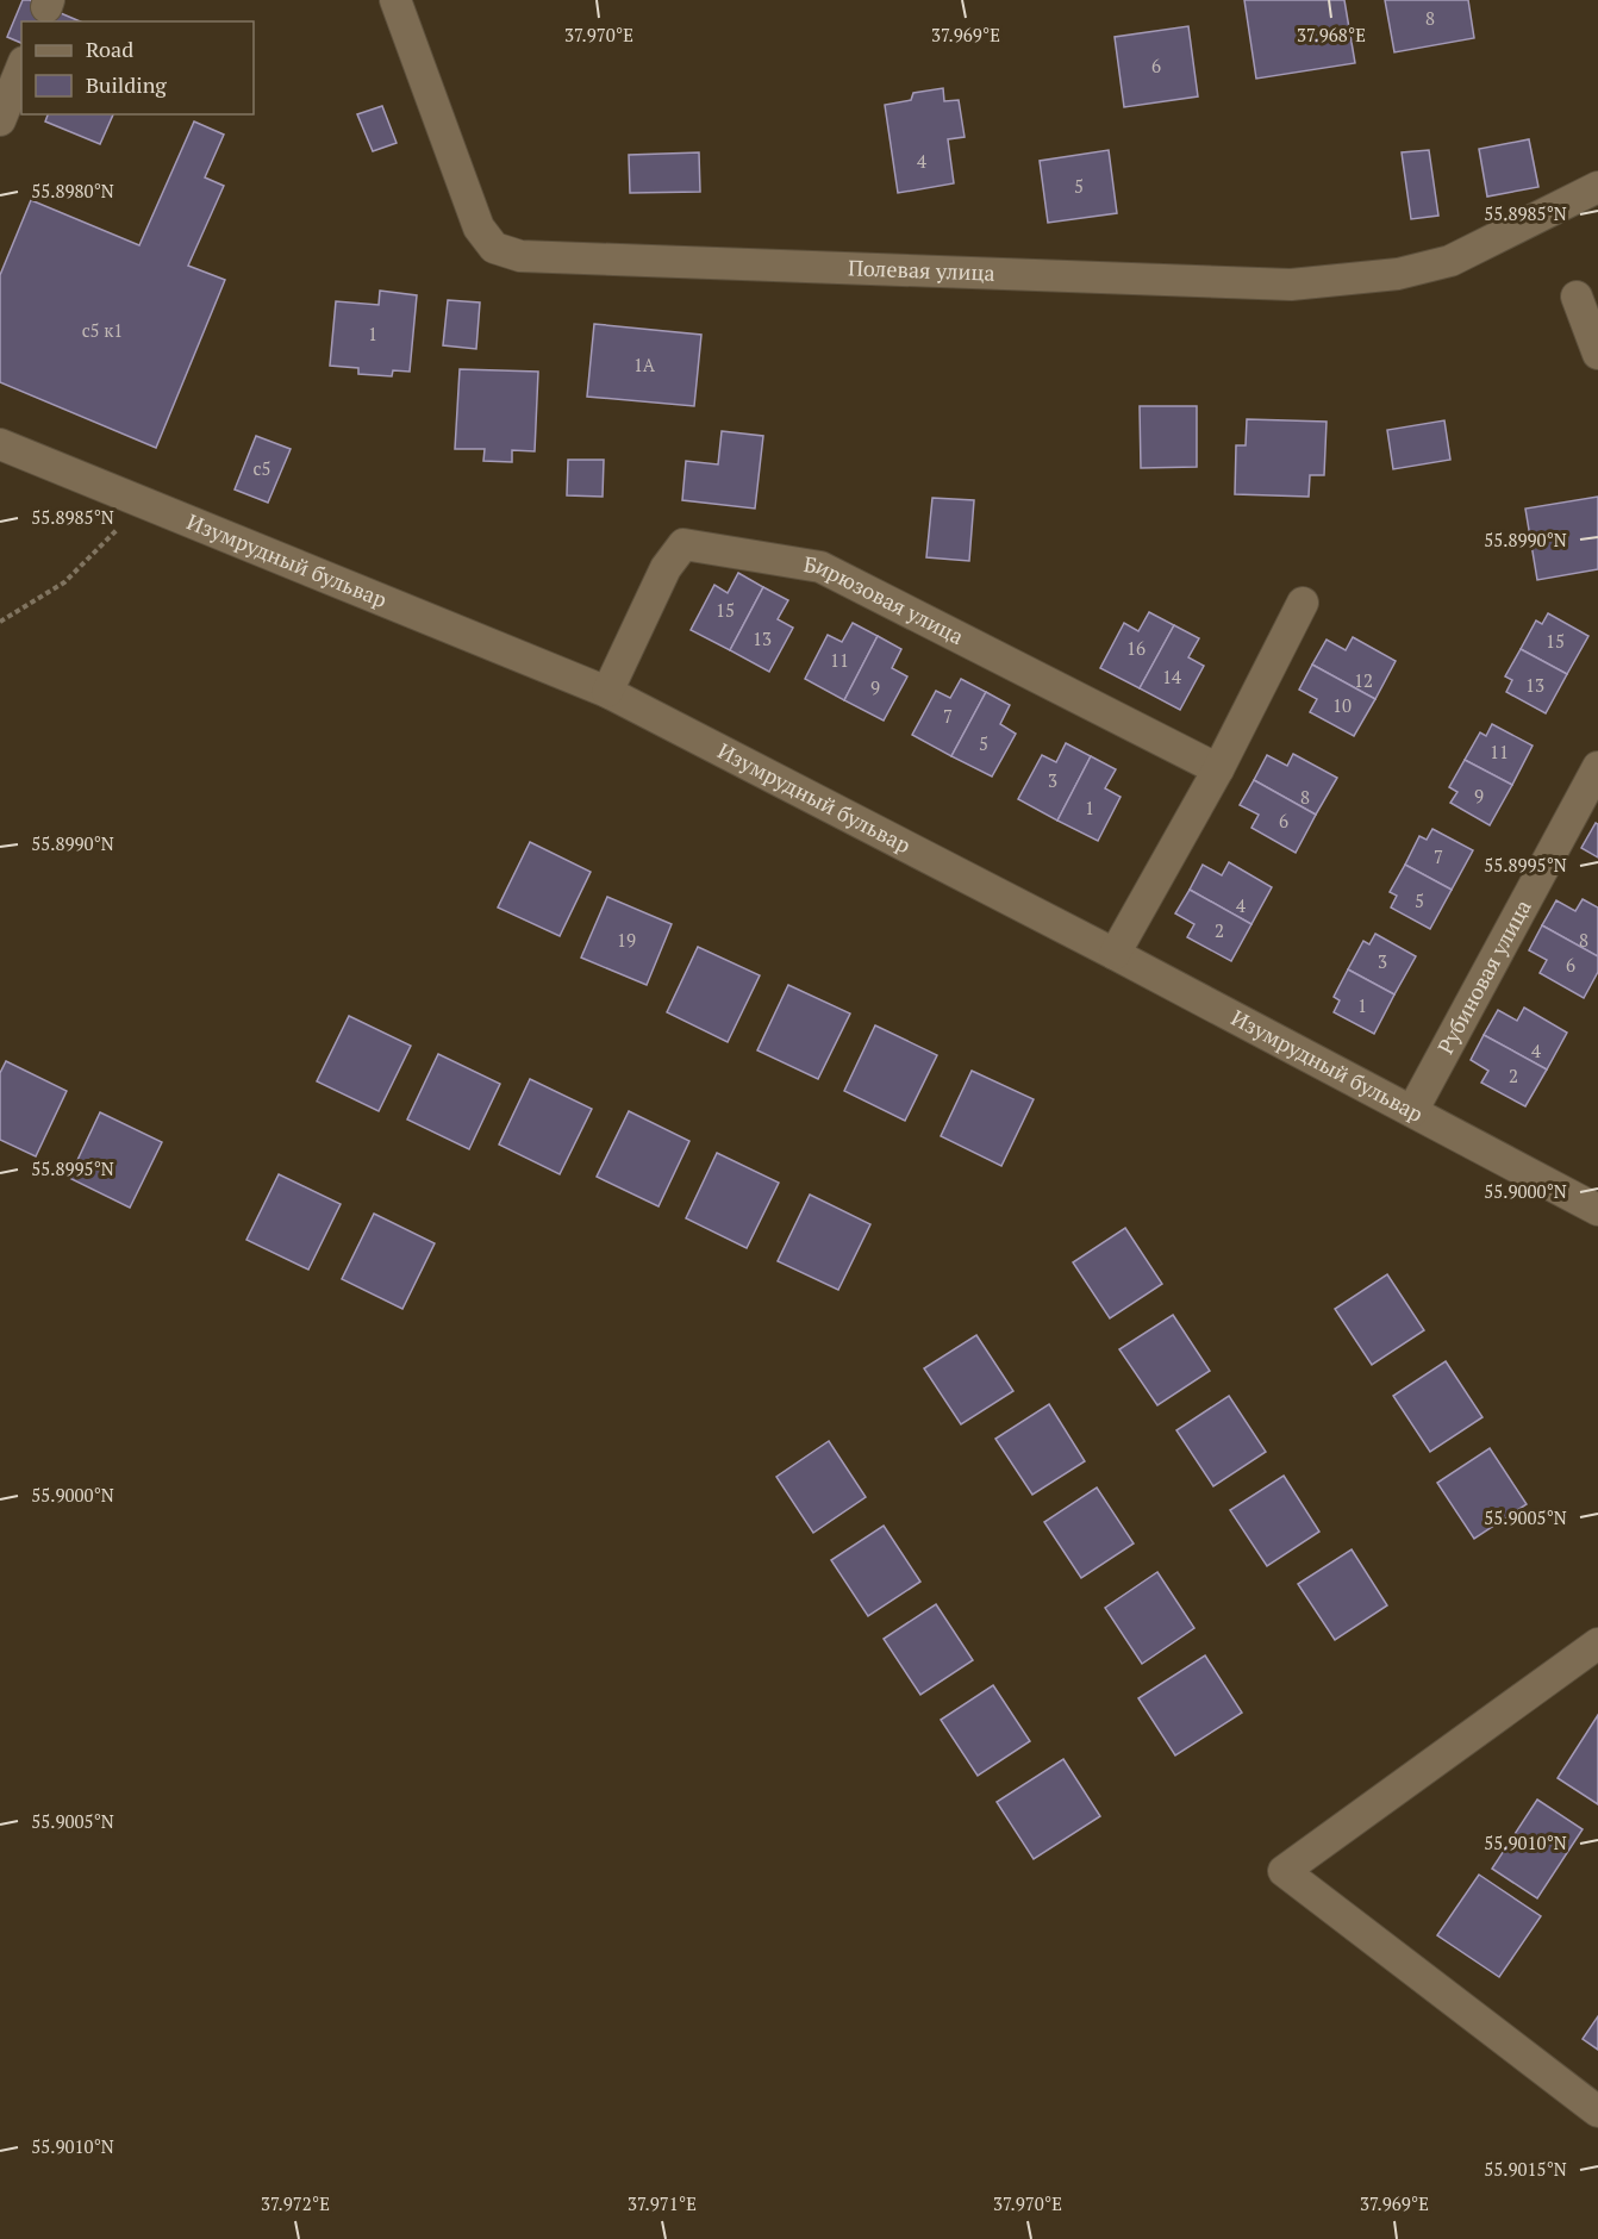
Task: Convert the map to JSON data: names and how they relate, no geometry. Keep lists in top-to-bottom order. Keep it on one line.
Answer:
{"streets":{"street":["Полевая улица","Изумрудный бульвар","Бирюзовая улица","Рубиновая улица"]},"crossings":[["Изумрудный бульвар","Бирюзовая улица"],["Изумрудный бульвар","Рубиновая улица"]],"house_numbers":["8","6","4","5","с5 к1","1","1А","с5","15","13","15","16","11","14","12","13","9","10","7","5","11","3","9","8","1","6","7","5","4","2","19","8","3","6","1","4","2"],"legend":["Road","Building"],"coordinates":["37.970°E","37.969°E","37.968°E","55.8980°N","55.8985°N","55.8990°N","55.8995°N","55.9000°N","55.9005°N","55.9010°N","55.9015°N","37.972°E","37.971°E"]}
